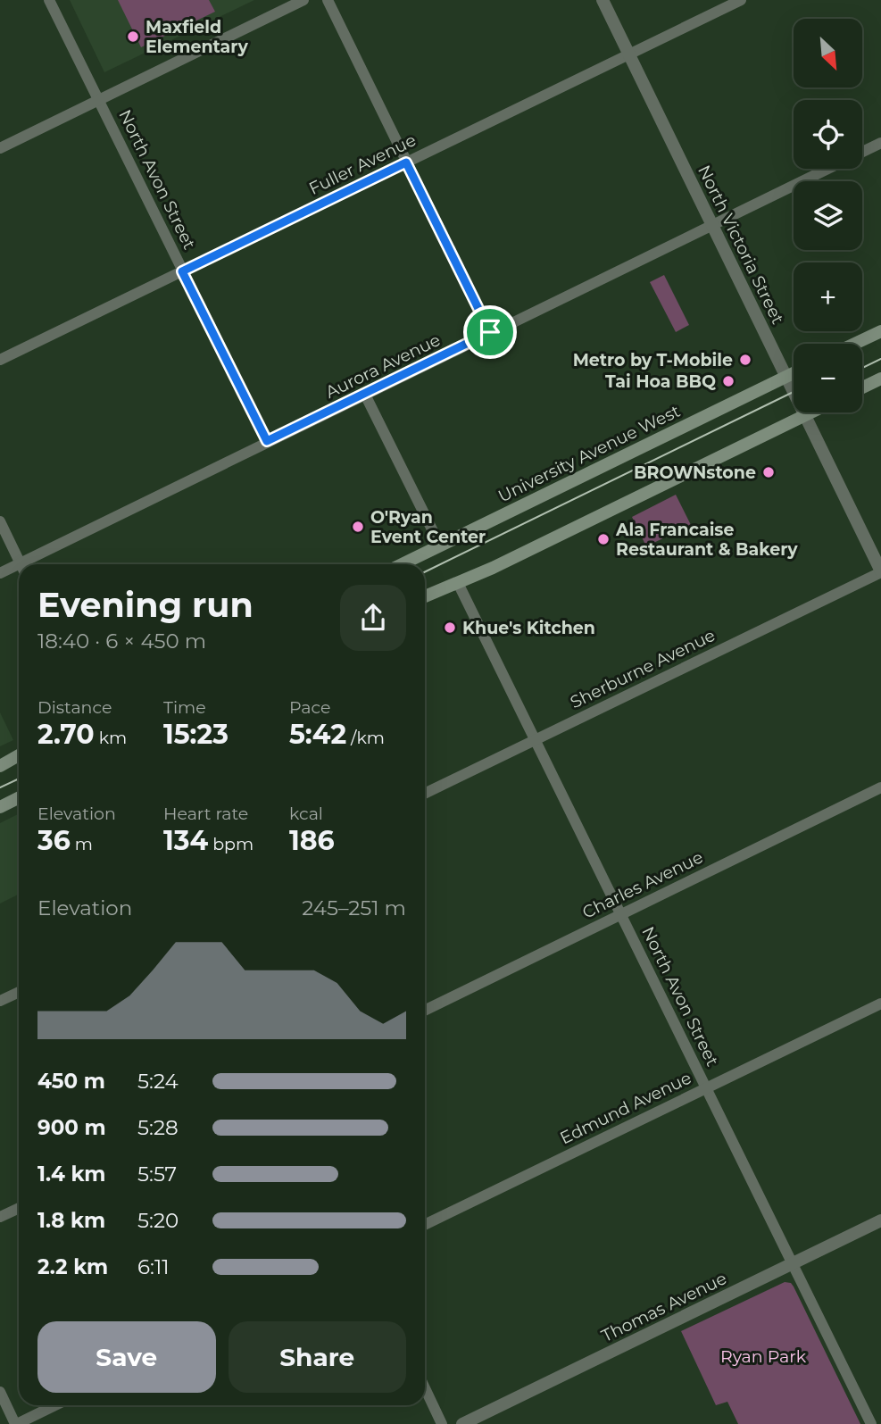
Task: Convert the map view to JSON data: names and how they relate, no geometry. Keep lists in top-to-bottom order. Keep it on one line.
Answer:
{"streets":{"main road":["University Avenue West"],"street":["Fuller Avenue","North Avon Street","North Victoria Street","Aurora Avenue","Sherburne Avenue","Charles Avenue","Edmund Avenue","Thomas Avenue"]},"crossings":[["Fuller Avenue","North Avon Street"],["Fuller Avenue","North Victoria Street"],["North Avon Street","Aurora Avenue"],["North Avon Street","Sherburne Avenue"],["North Avon Street","Charles Avenue"],["North Avon Street","Edmund Avenue"],["North Avon Street","Thomas Avenue"],["North Victoria Street","Aurora Avenue"],["North Victoria Street","University Avenue West"],["North Victoria Street","Sherburne Avenue"]],"parks":["Ryan Park"],"places":["Maxfield Elementary","Metro by T-Mobile","Tai Hoa BBQ","BROWNstone","O'Ryan Event Center","Ala Francaise Restaurant & Bakery","Khue's Kitchen"],"north":"bottom right","page":{"map_buttons":["+","−"],"heading":["Evening run","18:40 · 6 × 450 m"],"stats":[["Distance","2.70 km"],["Time","15:23"],["Pace","5:42 /km"],["Elevation","36 m"],["Heart rate","134 bpm"],["kcal","186"]],"chart":["Elevation","245–251 m"],"list":[{"name":"450 m","note":"5:24"},{"name":"900 m","note":"5:28"},{"name":"1.4 km","note":"5:57"},{"name":"1.8 km","note":"5:20"},{"name":"2.2 km","note":"6:11"}],"buttons":["Save","Share"]}}
